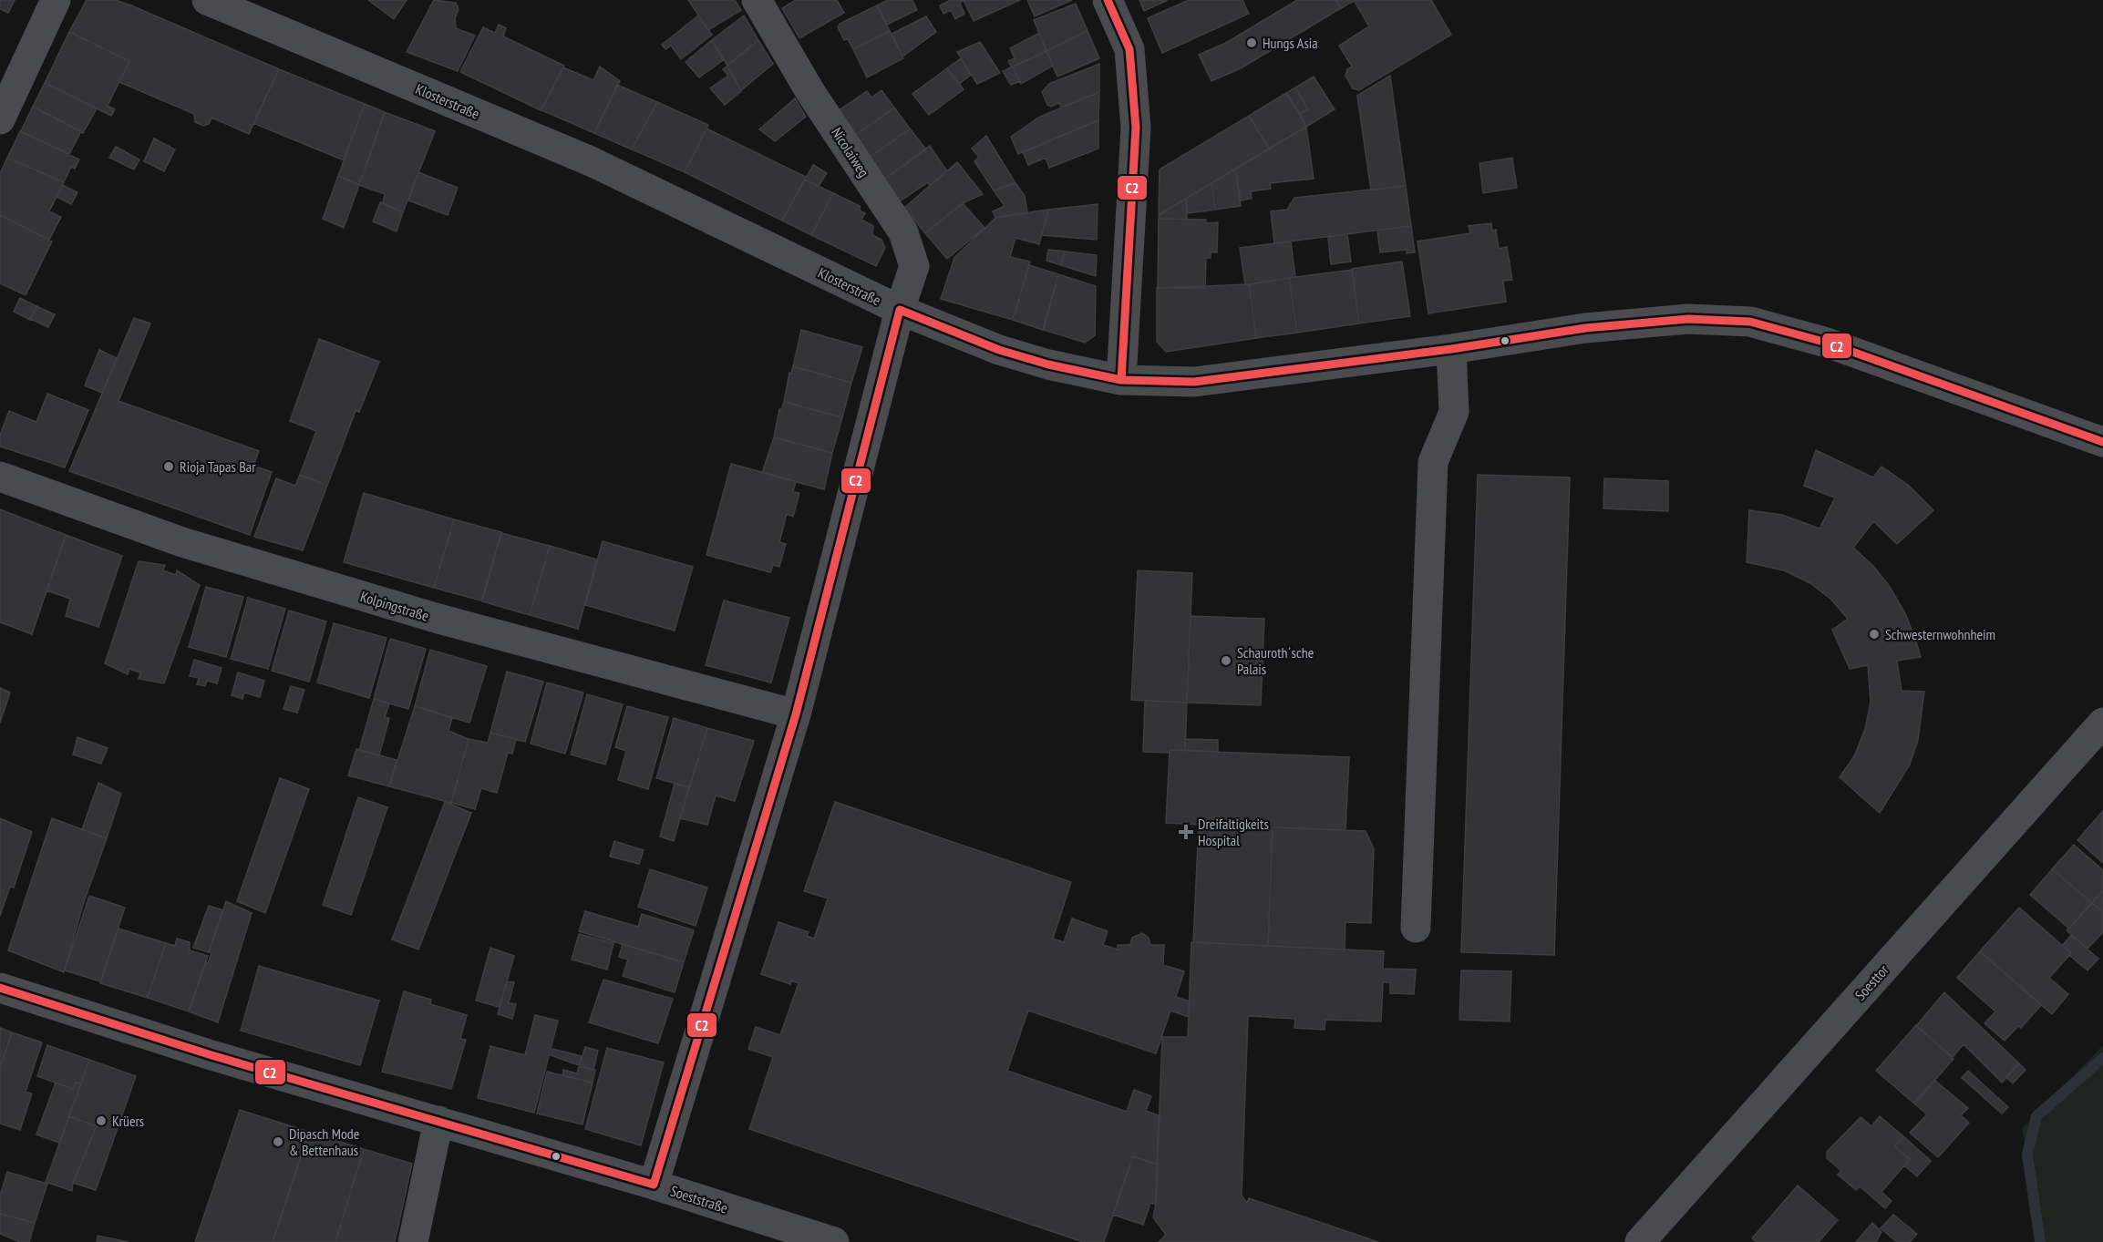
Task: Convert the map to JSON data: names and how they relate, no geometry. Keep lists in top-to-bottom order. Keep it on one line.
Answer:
{"streets":{"street":["Klosterstraße","Nicolaiweg","Kolpingstraße","Soesttor","Soeststraße"]},"crossings":[["Klosterstraße","Nicolaiweg"],["Nicolaiweg","Kolpingstraße"],["Nicolaiweg","Soeststraße"]],"places":{"other":["Hungs Asia","Rioja Tapas Bar","Schwesternwohnheim","Schauroth´sche Palais","Krüers","Dipasch Mode & Bettenhaus"],"health":["Dreifaltigkeits Hospital"]},"lines":["transit line C2"]}
